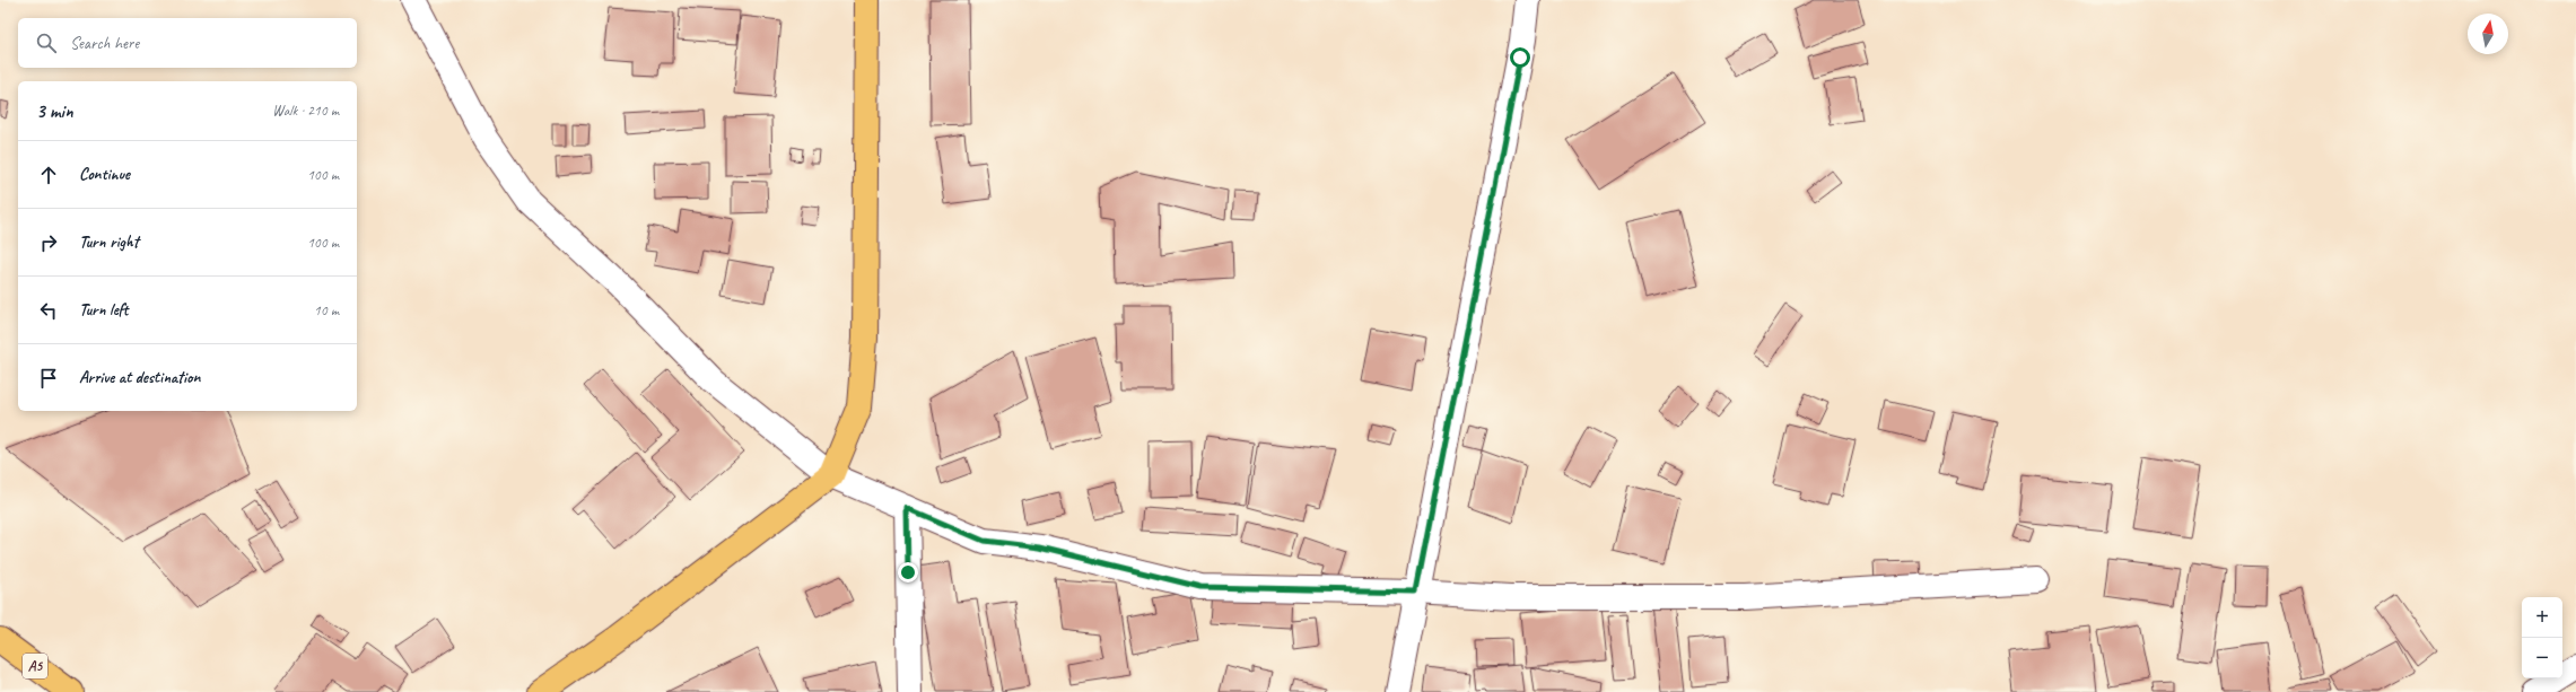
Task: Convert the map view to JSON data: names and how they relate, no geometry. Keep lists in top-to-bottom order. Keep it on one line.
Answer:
{"streets":{"main road":["A5"]},"north":"top","page":{"search":"Search here","heading":["3 min","Walk · 210 m"],"list":[["Continue","100 m"],["Turn right","100 m"],["Turn left","10 m"],"Arrive at destination"],"map_buttons":["+","−"]}}
